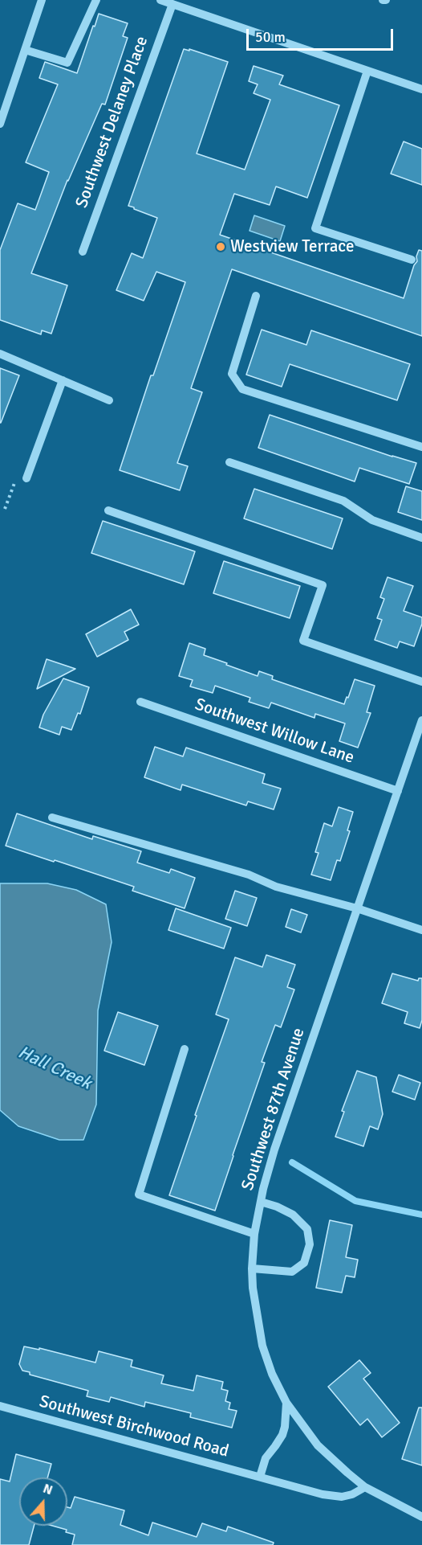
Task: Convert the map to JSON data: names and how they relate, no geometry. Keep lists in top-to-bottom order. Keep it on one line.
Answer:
{"streets":{"street":["Southwest Delaney Place","Southwest Willow Lane","Southwest 87th Avenue","Southwest Birchwood Road"]},"crossings":[["Southwest Willow Lane","Southwest 87th Avenue"],["Southwest 87th Avenue","Southwest Birchwood Road"]],"water":["Hall Creek"],"places":["Westview Terrace"],"scale_bar":"50 m","north":"top"}
